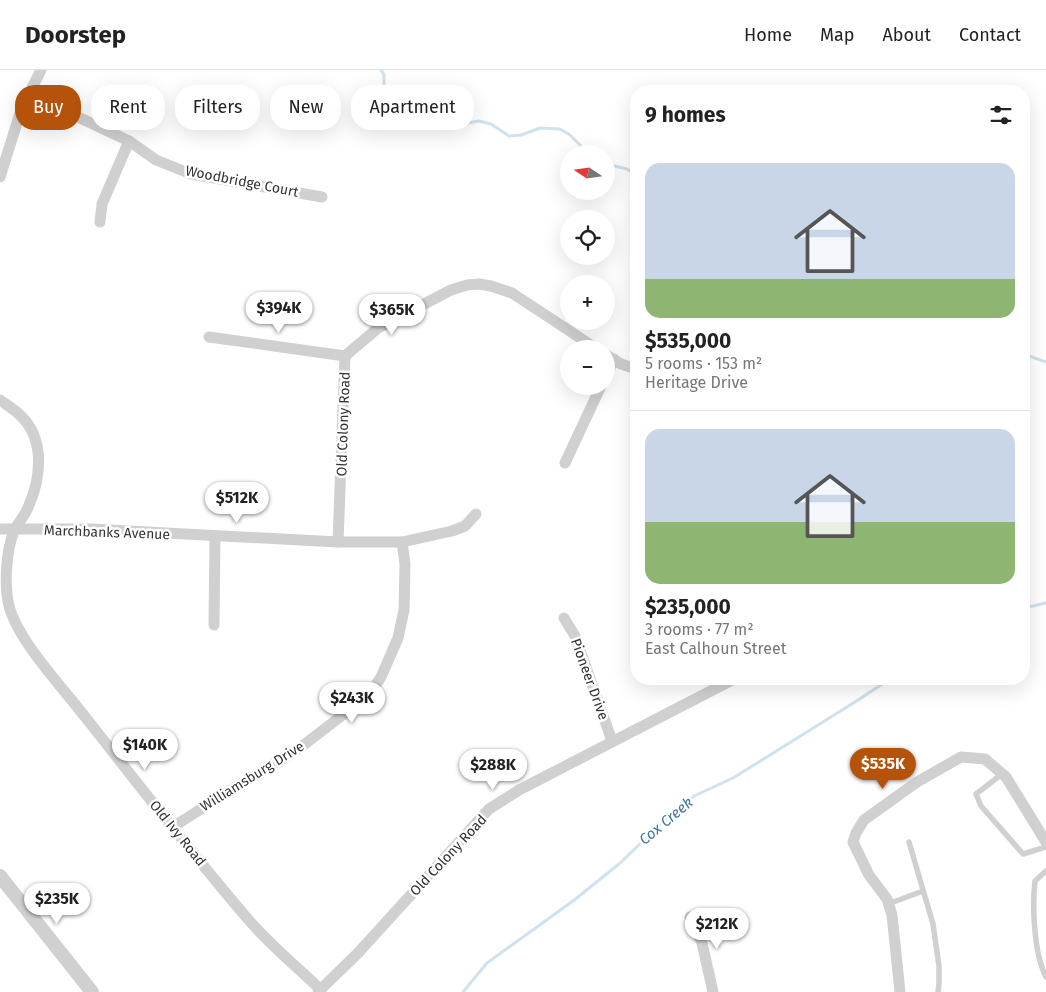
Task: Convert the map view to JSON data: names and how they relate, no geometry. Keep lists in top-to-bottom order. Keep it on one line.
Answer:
{"streets":{"street":["Woodbridge Court","Old Colony Road","Marchbanks Avenue","Pioneer Drive","Williamsburg Drive","Old Ivy Road"]},"crossings":[["Old Colony Road","Marchbanks Avenue"],["Old Colony Road","Pioneer Drive"],["Old Colony Road","Old Ivy Road"],["Marchbanks Avenue","Williamsburg Drive"],["Marchbanks Avenue","Old Ivy Road"],["Williamsburg Drive","Old Ivy Road"]],"water":["Cox Creek"],"north":"left","page":{"header":"Doorstep","nav":["Home","Map","About","Contact"],"chip":["Buy","Rent","Filters","New","Apartment"],"heading":"9 homes","map_buttons":["+","−"],"list":[{"name":"$535,000","note":"5 rooms · 153 m² · Heritage Drive"},{"name":"$235,000","note":"3 rooms · 77 m² · East Calhoun Street"}],"price":["$394K","$365K","$512K","$243K","$140K","$535K","$288K","$235K","$212K"]}}
